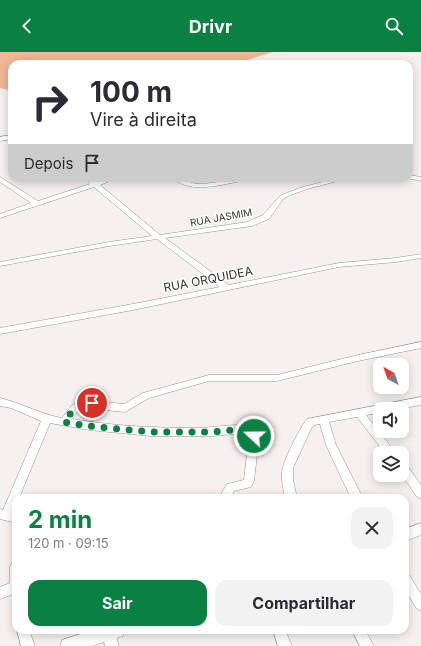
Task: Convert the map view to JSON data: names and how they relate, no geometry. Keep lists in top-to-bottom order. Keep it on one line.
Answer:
{"streets":{"street":["RUA JASMIM","RUA ORQUIDEA"]},"north":"top left","page":{"header":"Drivr","turn":["100 m","Vire à direita"],"then":"Depois","heading":["2 min","120 m · 09:15"],"buttons":["Sair","Compartilhar"]}}
